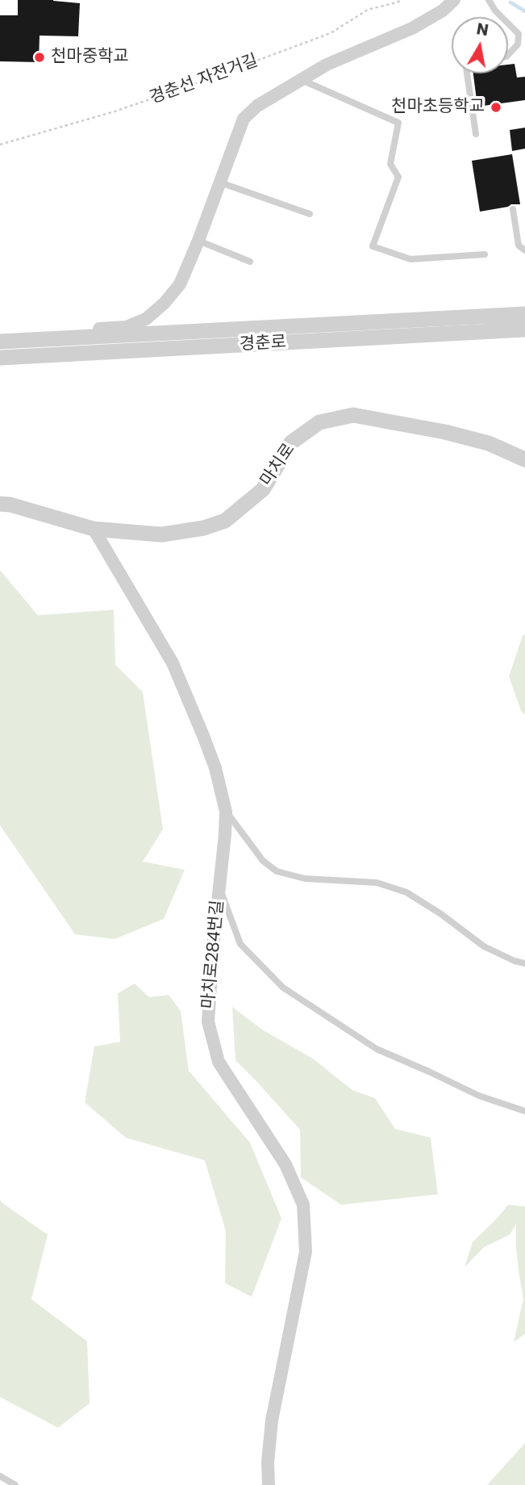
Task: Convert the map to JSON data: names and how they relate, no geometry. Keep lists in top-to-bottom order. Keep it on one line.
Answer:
{"streets":{"street":["경춘로","마치로","마치로284번길"],"path":["경춘선 자전거길"]},"crossings":[["마치로","마치로284번길"]],"places":["천마중학교","천마초등학교"],"north":"top"}
